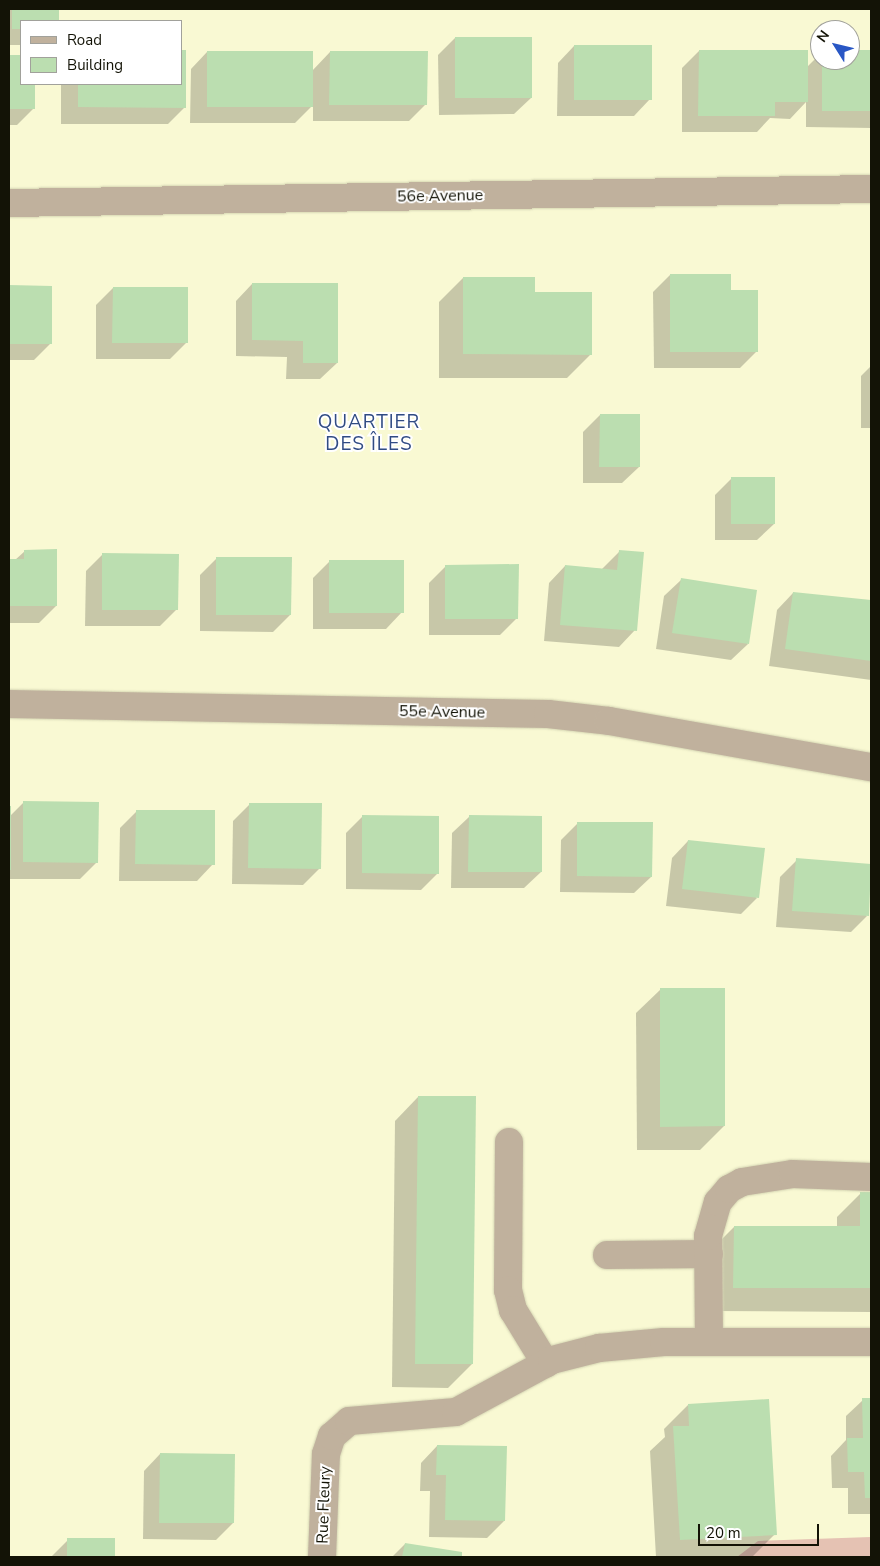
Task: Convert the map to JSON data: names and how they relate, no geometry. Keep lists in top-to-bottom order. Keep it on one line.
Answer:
{"streets":{"street":["56e Avenue","55e Avenue","Rue Fleury"]},"districts":["QUARTIER DES ÎLES"],"legend":["Road","Building"],"scale_bar":"20 m","north":"top left"}
